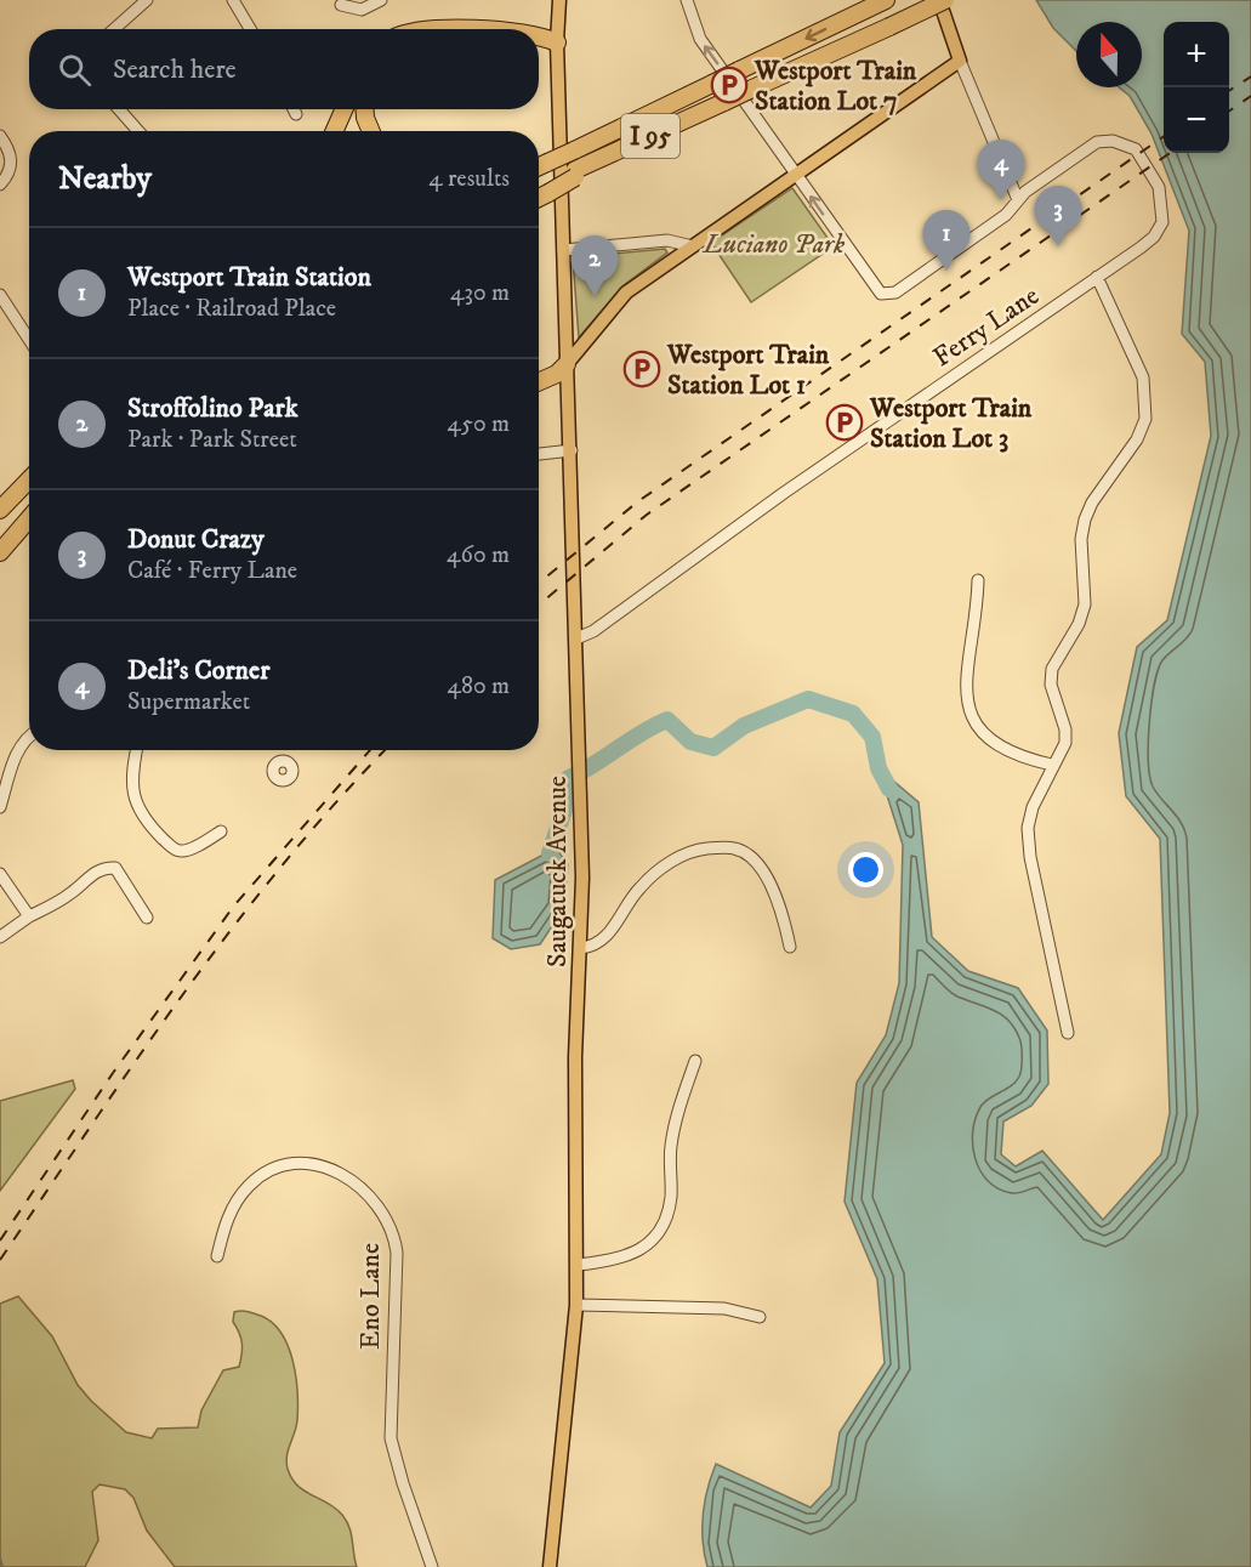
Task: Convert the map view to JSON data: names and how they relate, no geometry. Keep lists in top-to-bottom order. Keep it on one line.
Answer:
{"streets":{"highway":["I 95"],"main road":["Saugatuck Avenue"],"street":["Ferry Lane","Eno Lane"]},"crossings":[["Ferry Lane","Saugatuck Avenue"]],"parks":["Luciano Park"],"places":{"parking":["Westport Train Station Lot 7","Westport Train Station Lot 1","Westport Train Station Lot 3"]},"north":"top","page":{"map_buttons":["+","−"],"search":"Search here","heading":["Nearby","4 results"],"pins":["4","3","1","2"],"list":[{"mark":"1","name":"Westport Train Station","note":"Place · Railroad Place","value":"430 m"},{"mark":"2","name":"Stroffolino Park","note":"Park · Park Street","value":"450 m"},{"mark":"3","name":"Donut Crazy","note":"Café · Ferry Lane","value":"460 m"},{"mark":"4","name":"Deli's Corner","note":"Supermarket","value":"480 m"}]}}
